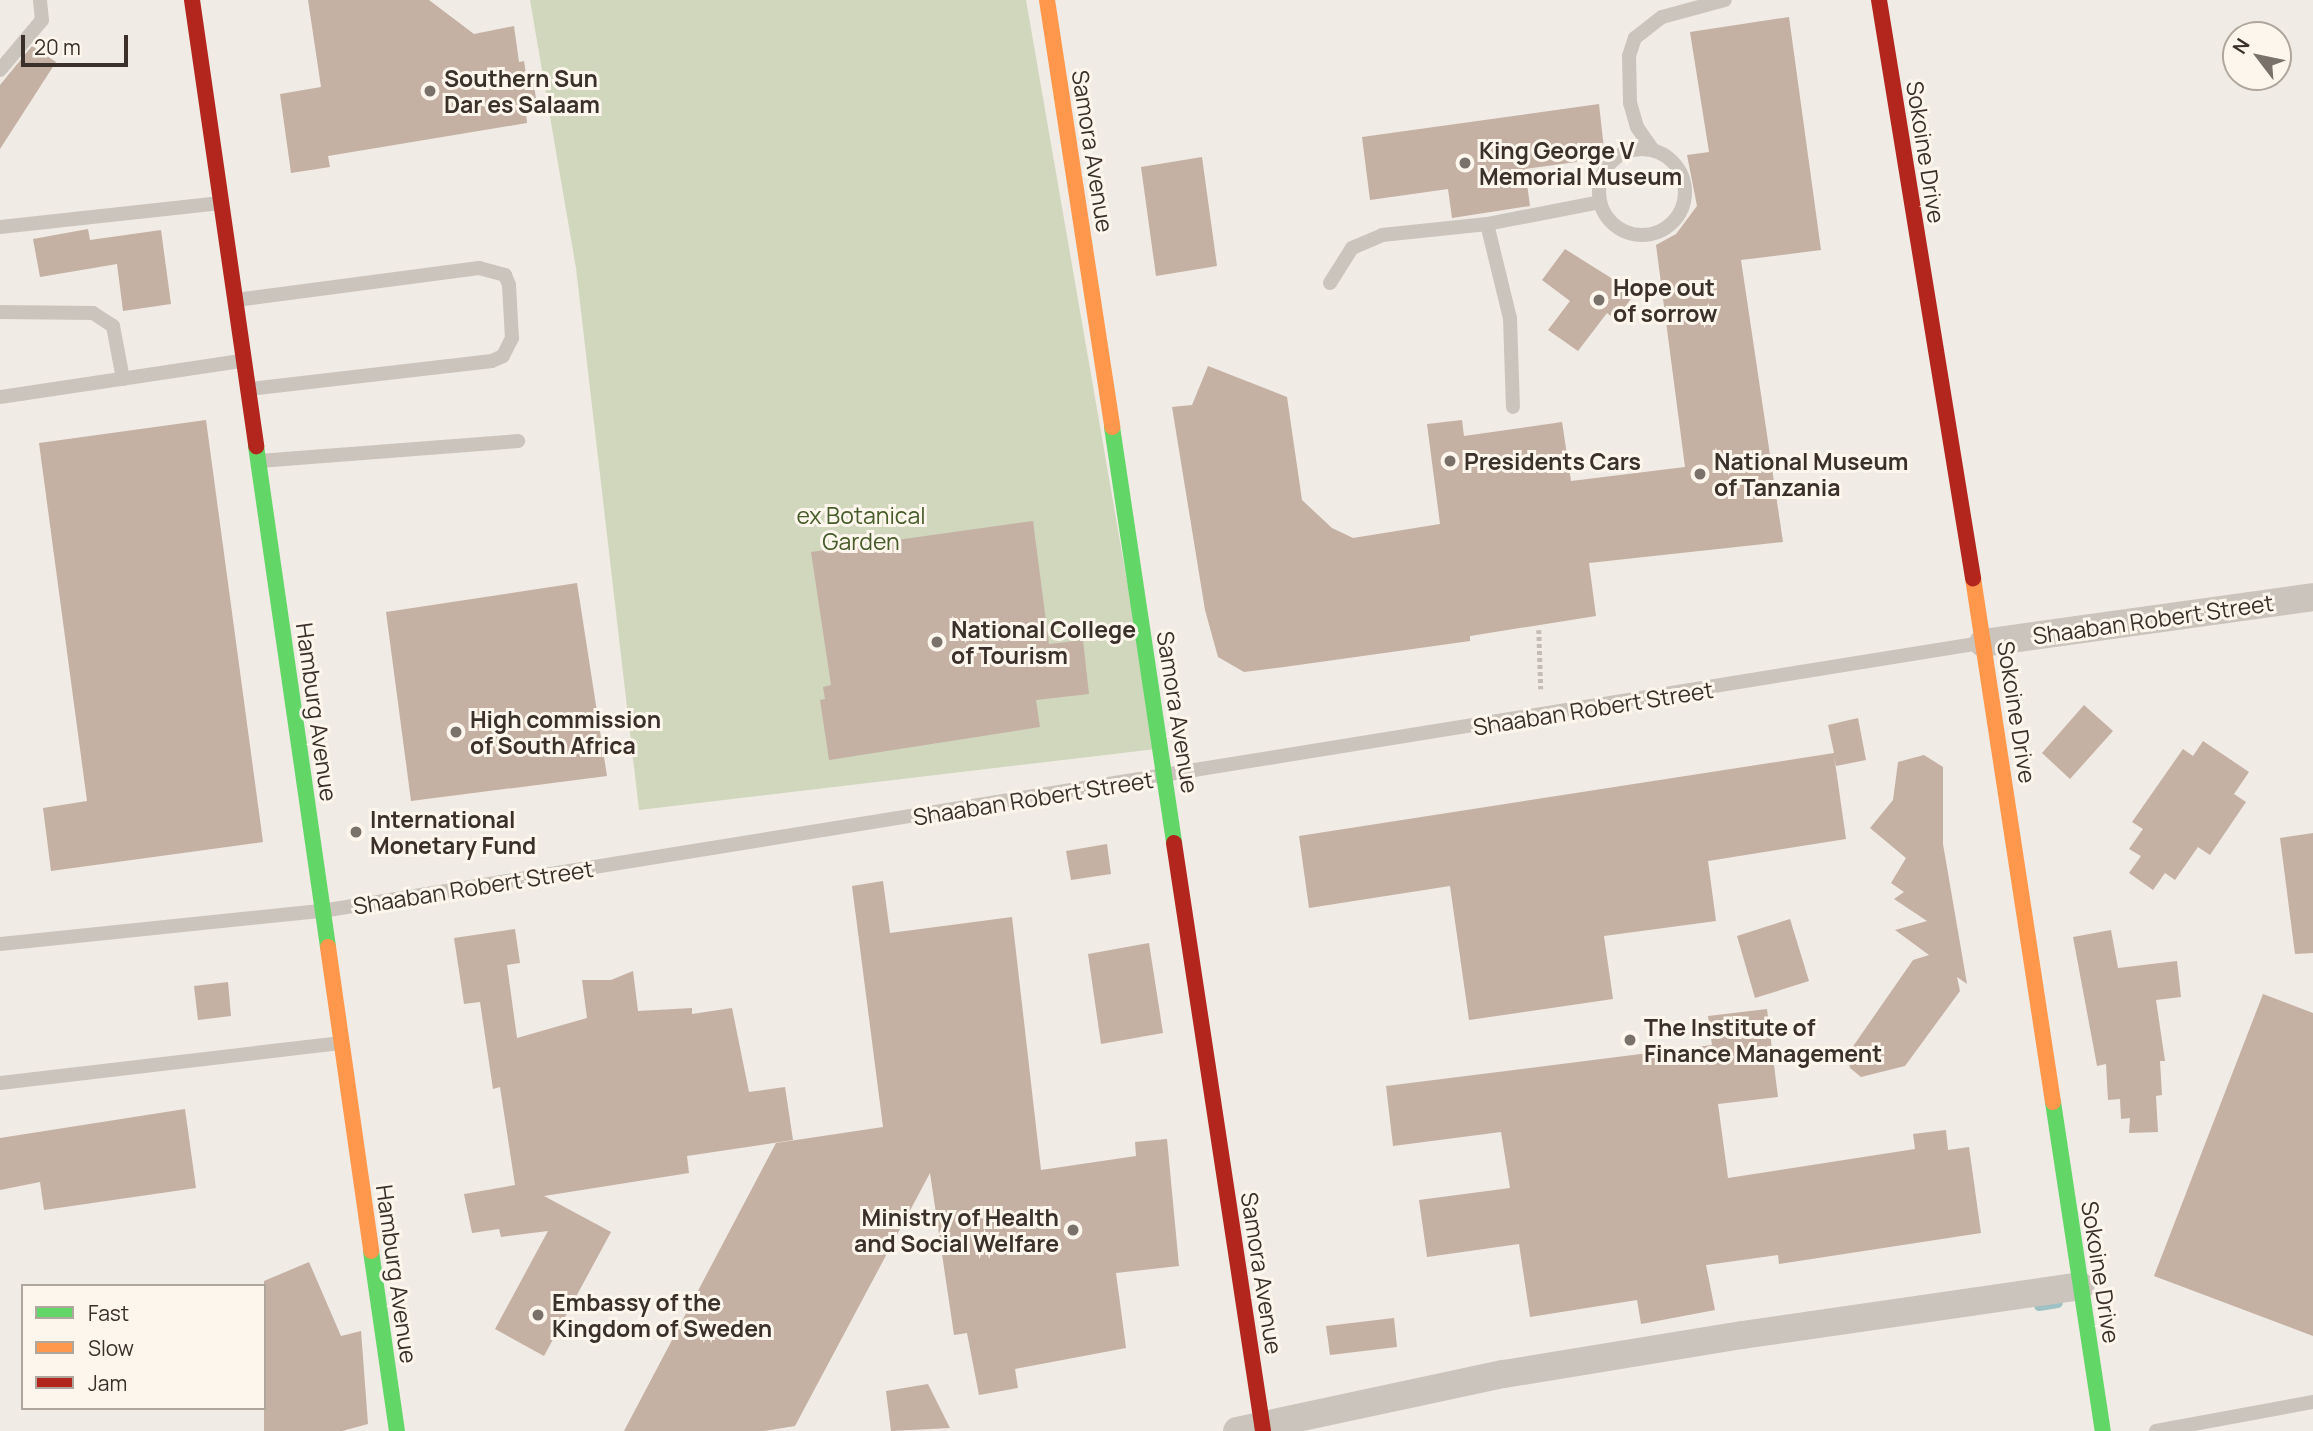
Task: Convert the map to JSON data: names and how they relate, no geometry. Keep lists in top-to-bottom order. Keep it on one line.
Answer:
{"streets":{"street":["Samora Avenue","Sokoine Drive","Shaaban Robert Street","Hamburg Avenue"]},"crossings":[["Samora Avenue","Shaaban Robert Street"],["Sokoine Drive","Shaaban Robert Street"],["Shaaban Robert Street","Hamburg Avenue"]],"parks":["ex Botanical Garden"],"places":["Southern Sun Dar es Salaam","King George V Memorial Museum","Hope out of sorrow","Presidents Cars","National Museum of Tanzania","National College of Tourism","High commission of South Africa","International Monetary Fund","The Institute of Finance Management","Ministry of Health and Social Welfare","Embassy of the Kingdom of Sweden"],"legend":["Fast","Slow","Jam"],"scale_bar":"20 m","north":"top left"}
